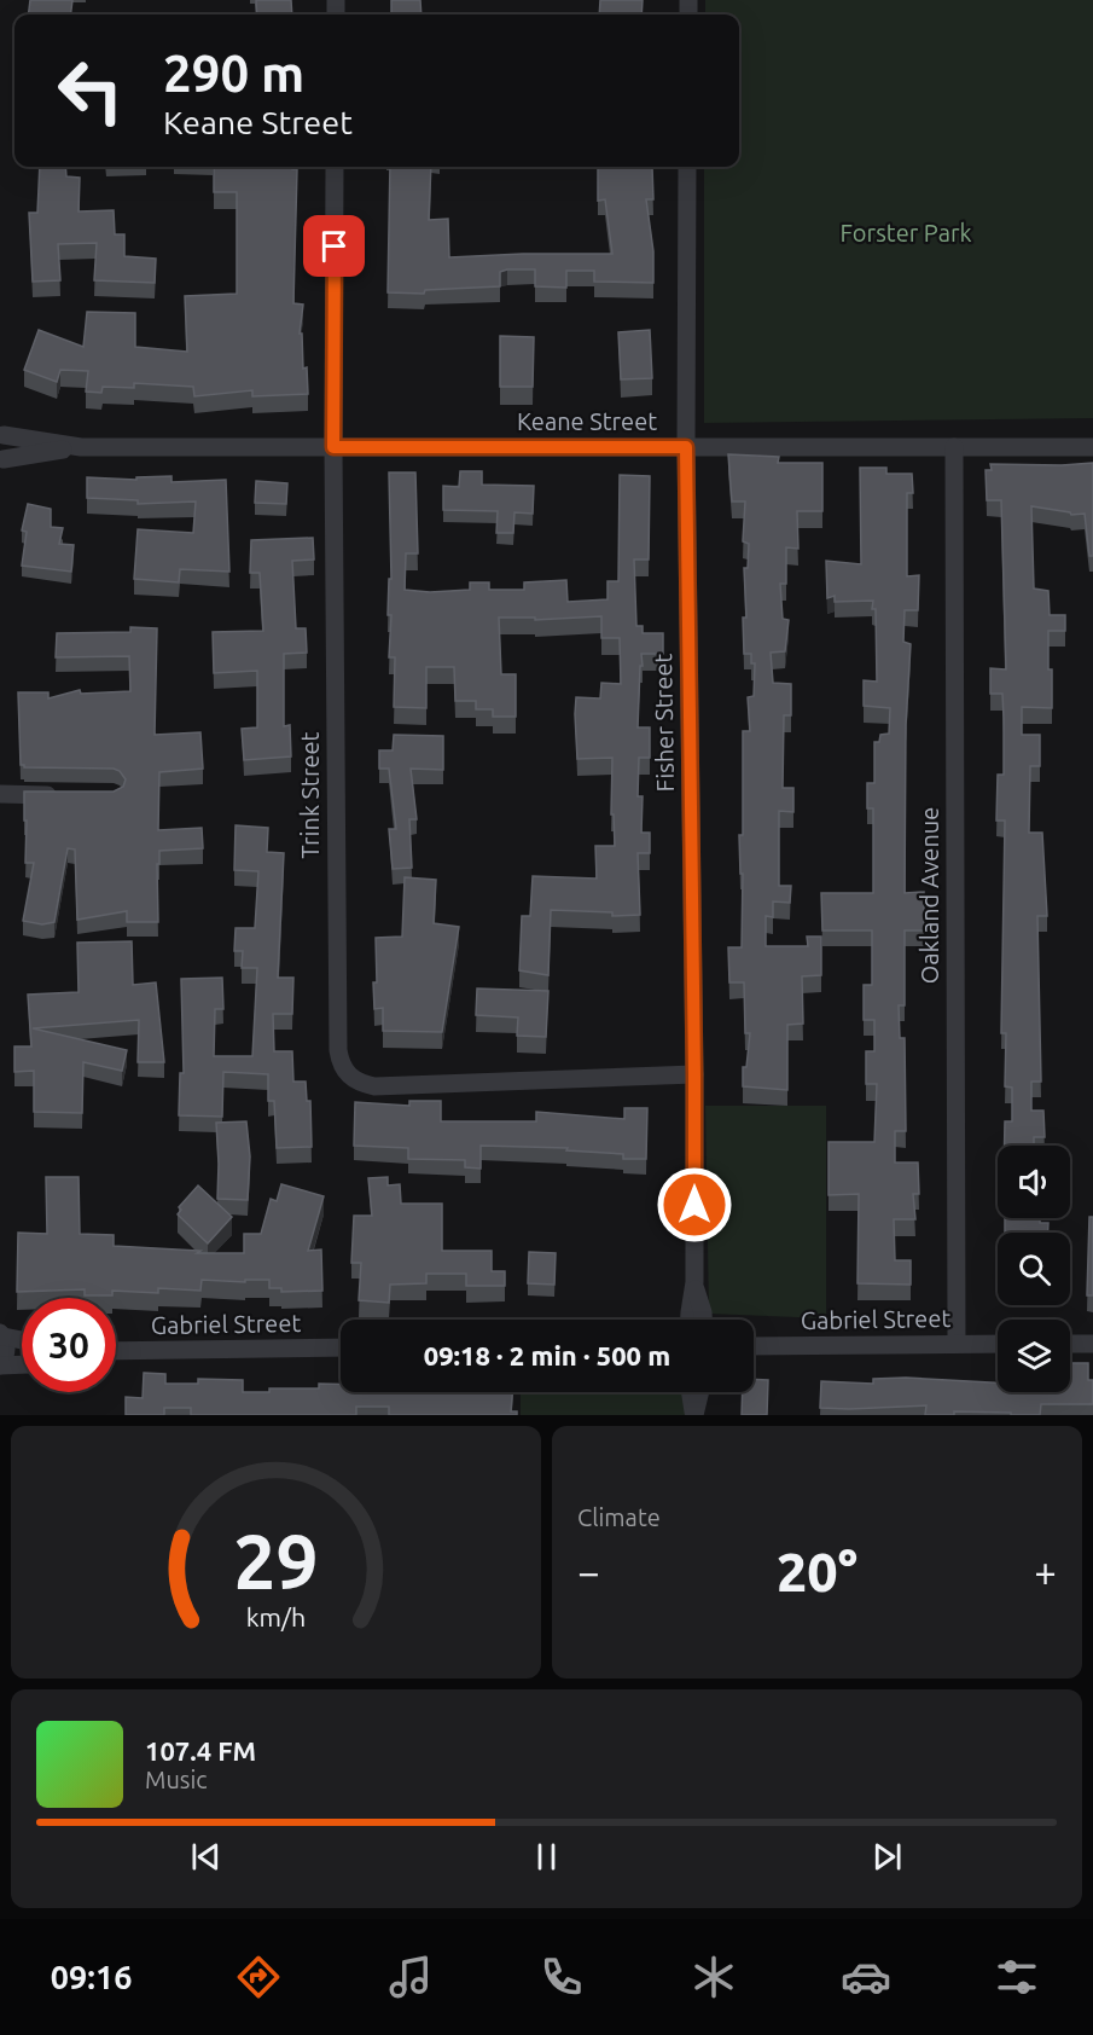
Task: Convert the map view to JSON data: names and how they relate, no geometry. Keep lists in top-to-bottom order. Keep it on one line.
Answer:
{"streets":{"street":["Keane Street","Fisher Street","Trink Street","Oakland Avenue","Gabriel Street"]},"crossings":[["Keane Street","Fisher Street"],["Keane Street","Trink Street"],["Keane Street","Oakland Avenue"],["Fisher Street","Trink Street"],["Oakland Avenue","Gabriel Street"]],"parks":["Forster Park"],"page":{"turn":["290 m","Keane Street"],"limit":"30","trip":"09:18 · 2 min · 500 m","tile":"Climate","heat":["−","20°","+"],"song":["107.4 FM","Music"],"tabs":"09:16","gauge":["29","km/h"]}}
